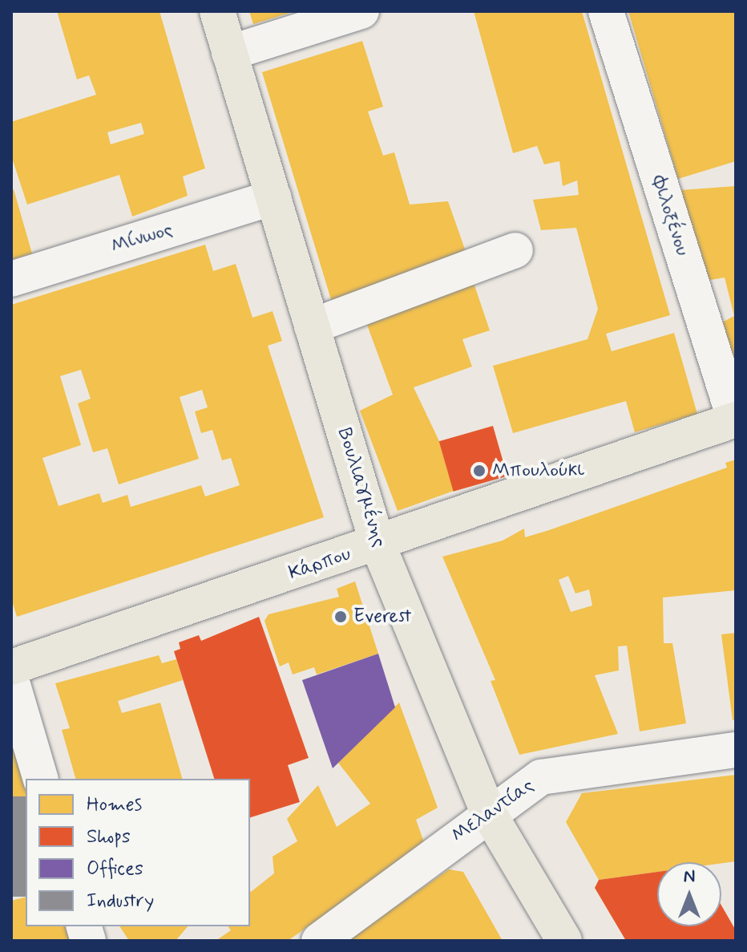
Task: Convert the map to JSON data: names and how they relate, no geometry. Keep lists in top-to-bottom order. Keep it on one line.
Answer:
{"streets":{"main road":["Βουλιαγμένης","Κάρπου"],"street":["Φιλοξένου","Μίνωος","Μελαντίας"]},"crossings":[["Φιλοξένου","Κάρπου"],["Μίνωος","Βουλιαγμένης"],["Βουλιαγμένης","Κάρπου"],["Βουλιαγμένης","Μελαντίας"]],"places":["Μπουλούκι","Everest"],"legend":["Homes","Shops","Offices","Industry"],"north":"top"}
